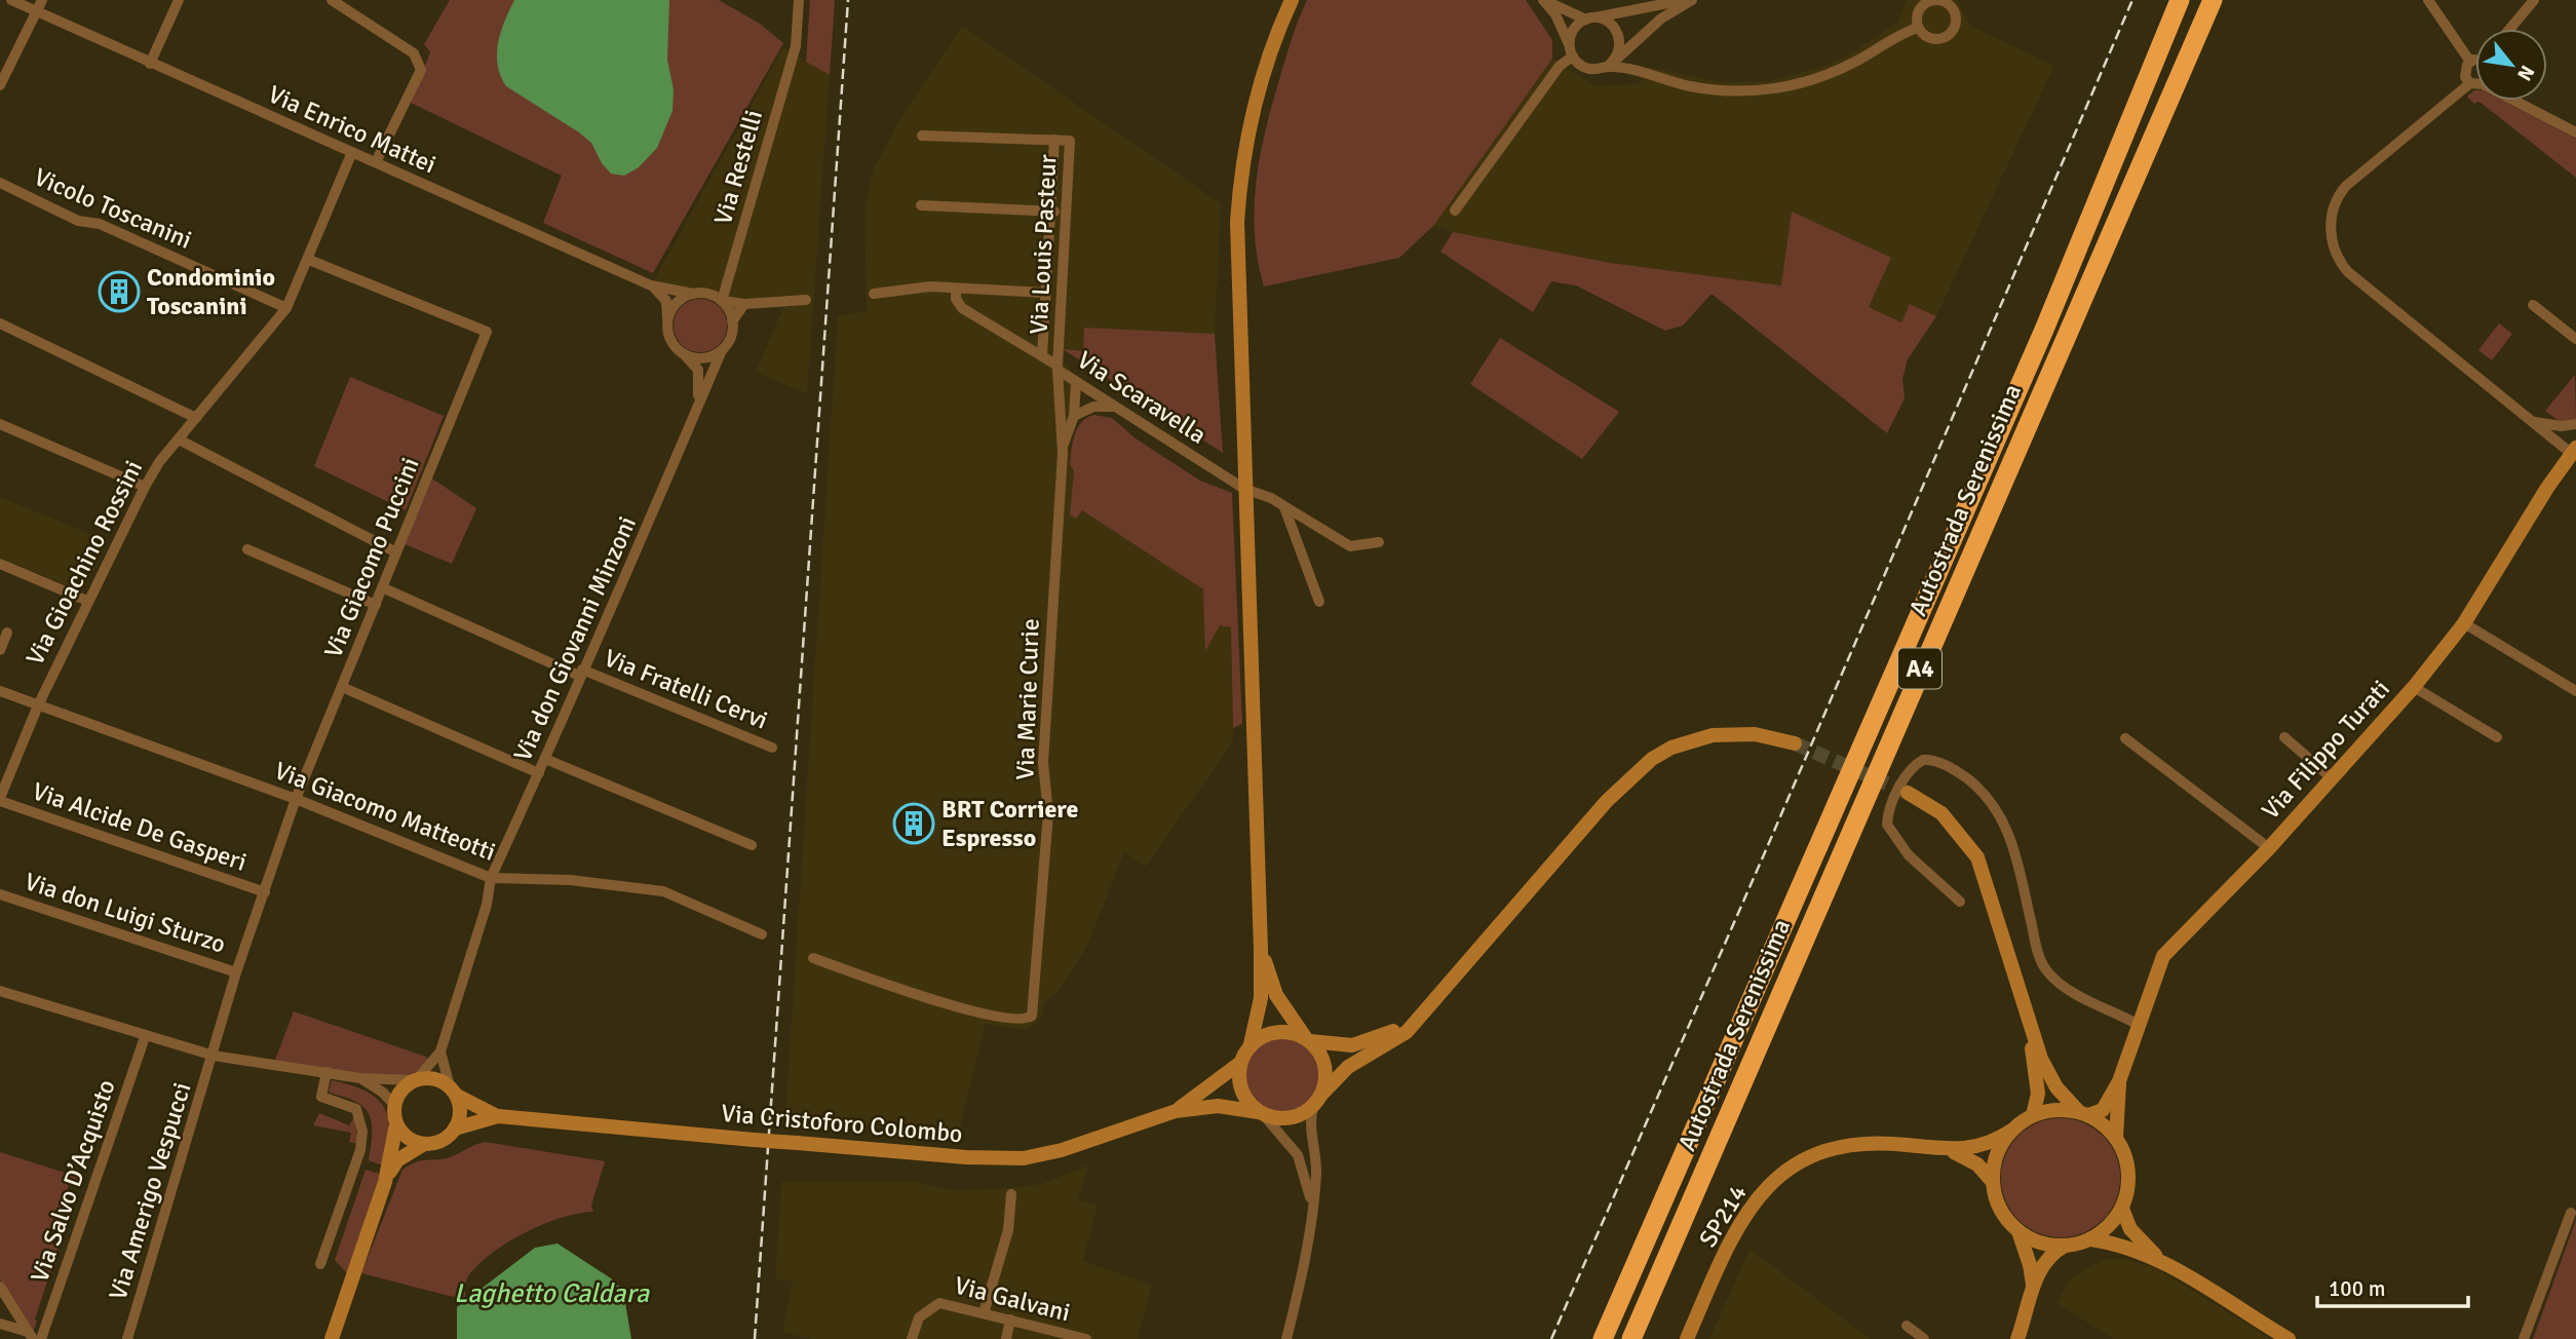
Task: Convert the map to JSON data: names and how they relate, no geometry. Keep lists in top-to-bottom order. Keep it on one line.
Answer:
{"streets":{"highway":["Autostrada Serenissima","A4"],"street":["Via Enrico Mattei","Via Restelli","Vicolo Toscanini","Via Louis Pasteur","Via Scaravella","Via Giacomo Puccini","Via Gioachino Rossini","Via don Giovanni Minzoni","Via Fratelli Cervi","Via Marie Curie","Via Filippo Turati","Via Giacomo Matteotti","Via Alcide De Gasperi","Via don Luigi Sturzo","Via Cristoforo Colombo","Via Salvo D’Acquisto","Via Amerigo Vespucci","SP214","Via Galvani"]},"crossings":[["Via Enrico Mattei","Via Restelli"],["Via Enrico Mattei","Via Gioachino Rossini"],["Via Enrico Mattei","Via don Giovanni Minzoni"],["Via Restelli","Via don Giovanni Minzoni"],["Vicolo Toscanini","Via Gioachino Rossini"],["Via Louis Pasteur","Via Scaravella"],["Via Louis Pasteur","Via Marie Curie"],["Via Scaravella","Via Marie Curie"],["Via Giacomo Puccini","Via Gioachino Rossini"],["Via Giacomo Puccini","Via Fratelli Cervi"],["Via Giacomo Puccini","Via Giacomo Matteotti"],["Via Giacomo Puccini","Via Alcide De Gasperi"],["Via Giacomo Puccini","Via Amerigo Vespucci"],["Via Gioachino Rossini","Via Giacomo Matteotti"],["Via Gioachino Rossini","Via Alcide De Gasperi"],["Via don Giovanni Minzoni","Via Fratelli Cervi"],["Via don Giovanni Minzoni","Via Giacomo Matteotti"],["Via Filippo Turati","SP214"],["Via Alcide De Gasperi","Via Amerigo Vespucci"],["Via don Luigi Sturzo","Via Amerigo Vespucci"]],"water":["Laghetto Caldara"],"places":{"building":["Condominio Toscanini","BRT Corriere Espresso"]},"scale_bar":"100 m","north":"bottom right"}
